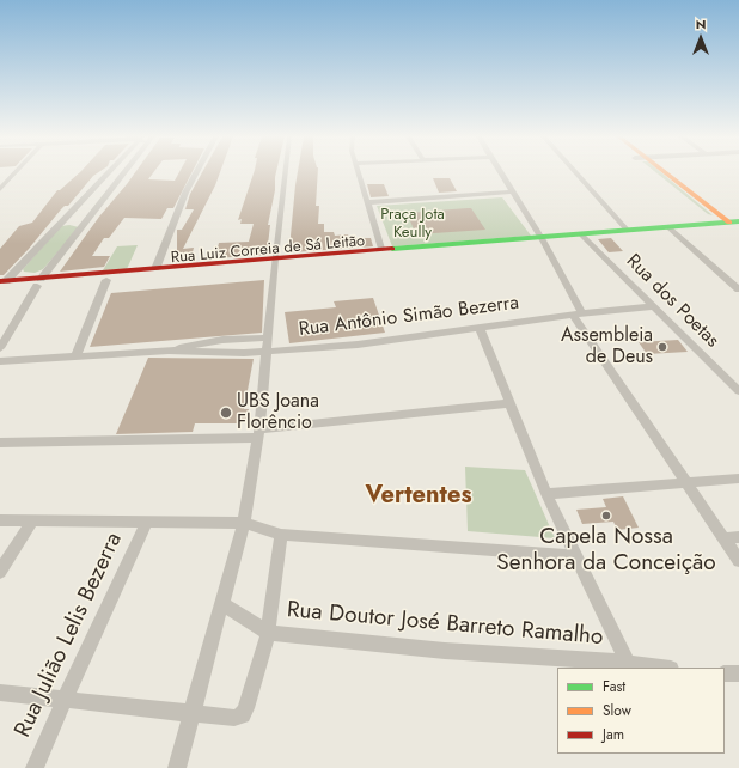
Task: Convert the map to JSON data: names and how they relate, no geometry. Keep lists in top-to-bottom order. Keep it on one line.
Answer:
{"streets":{"main road":["Rua Luiz Correia de Sá Leitão"],"street":["Rua dos Poetas","Rua Antônio Simão Bezerra","Rua Doutor José Barreto Ramalho","Rua Julião Lelis Bezerra"]},"crossings":[["Rua Luiz Correia de Sá Leitão","Rua dos Poetas"],["Rua dos Poetas","Rua Antônio Simão Bezerra"]],"districts":["Vertentes"],"parks":["Praça Jota Keully"],"places":["Assembleia de Deus","UBS Joana Florêncio","Capela Nossa Senhora da Conceição"],"legend":["Fast","Slow","Jam"],"north":"top"}
